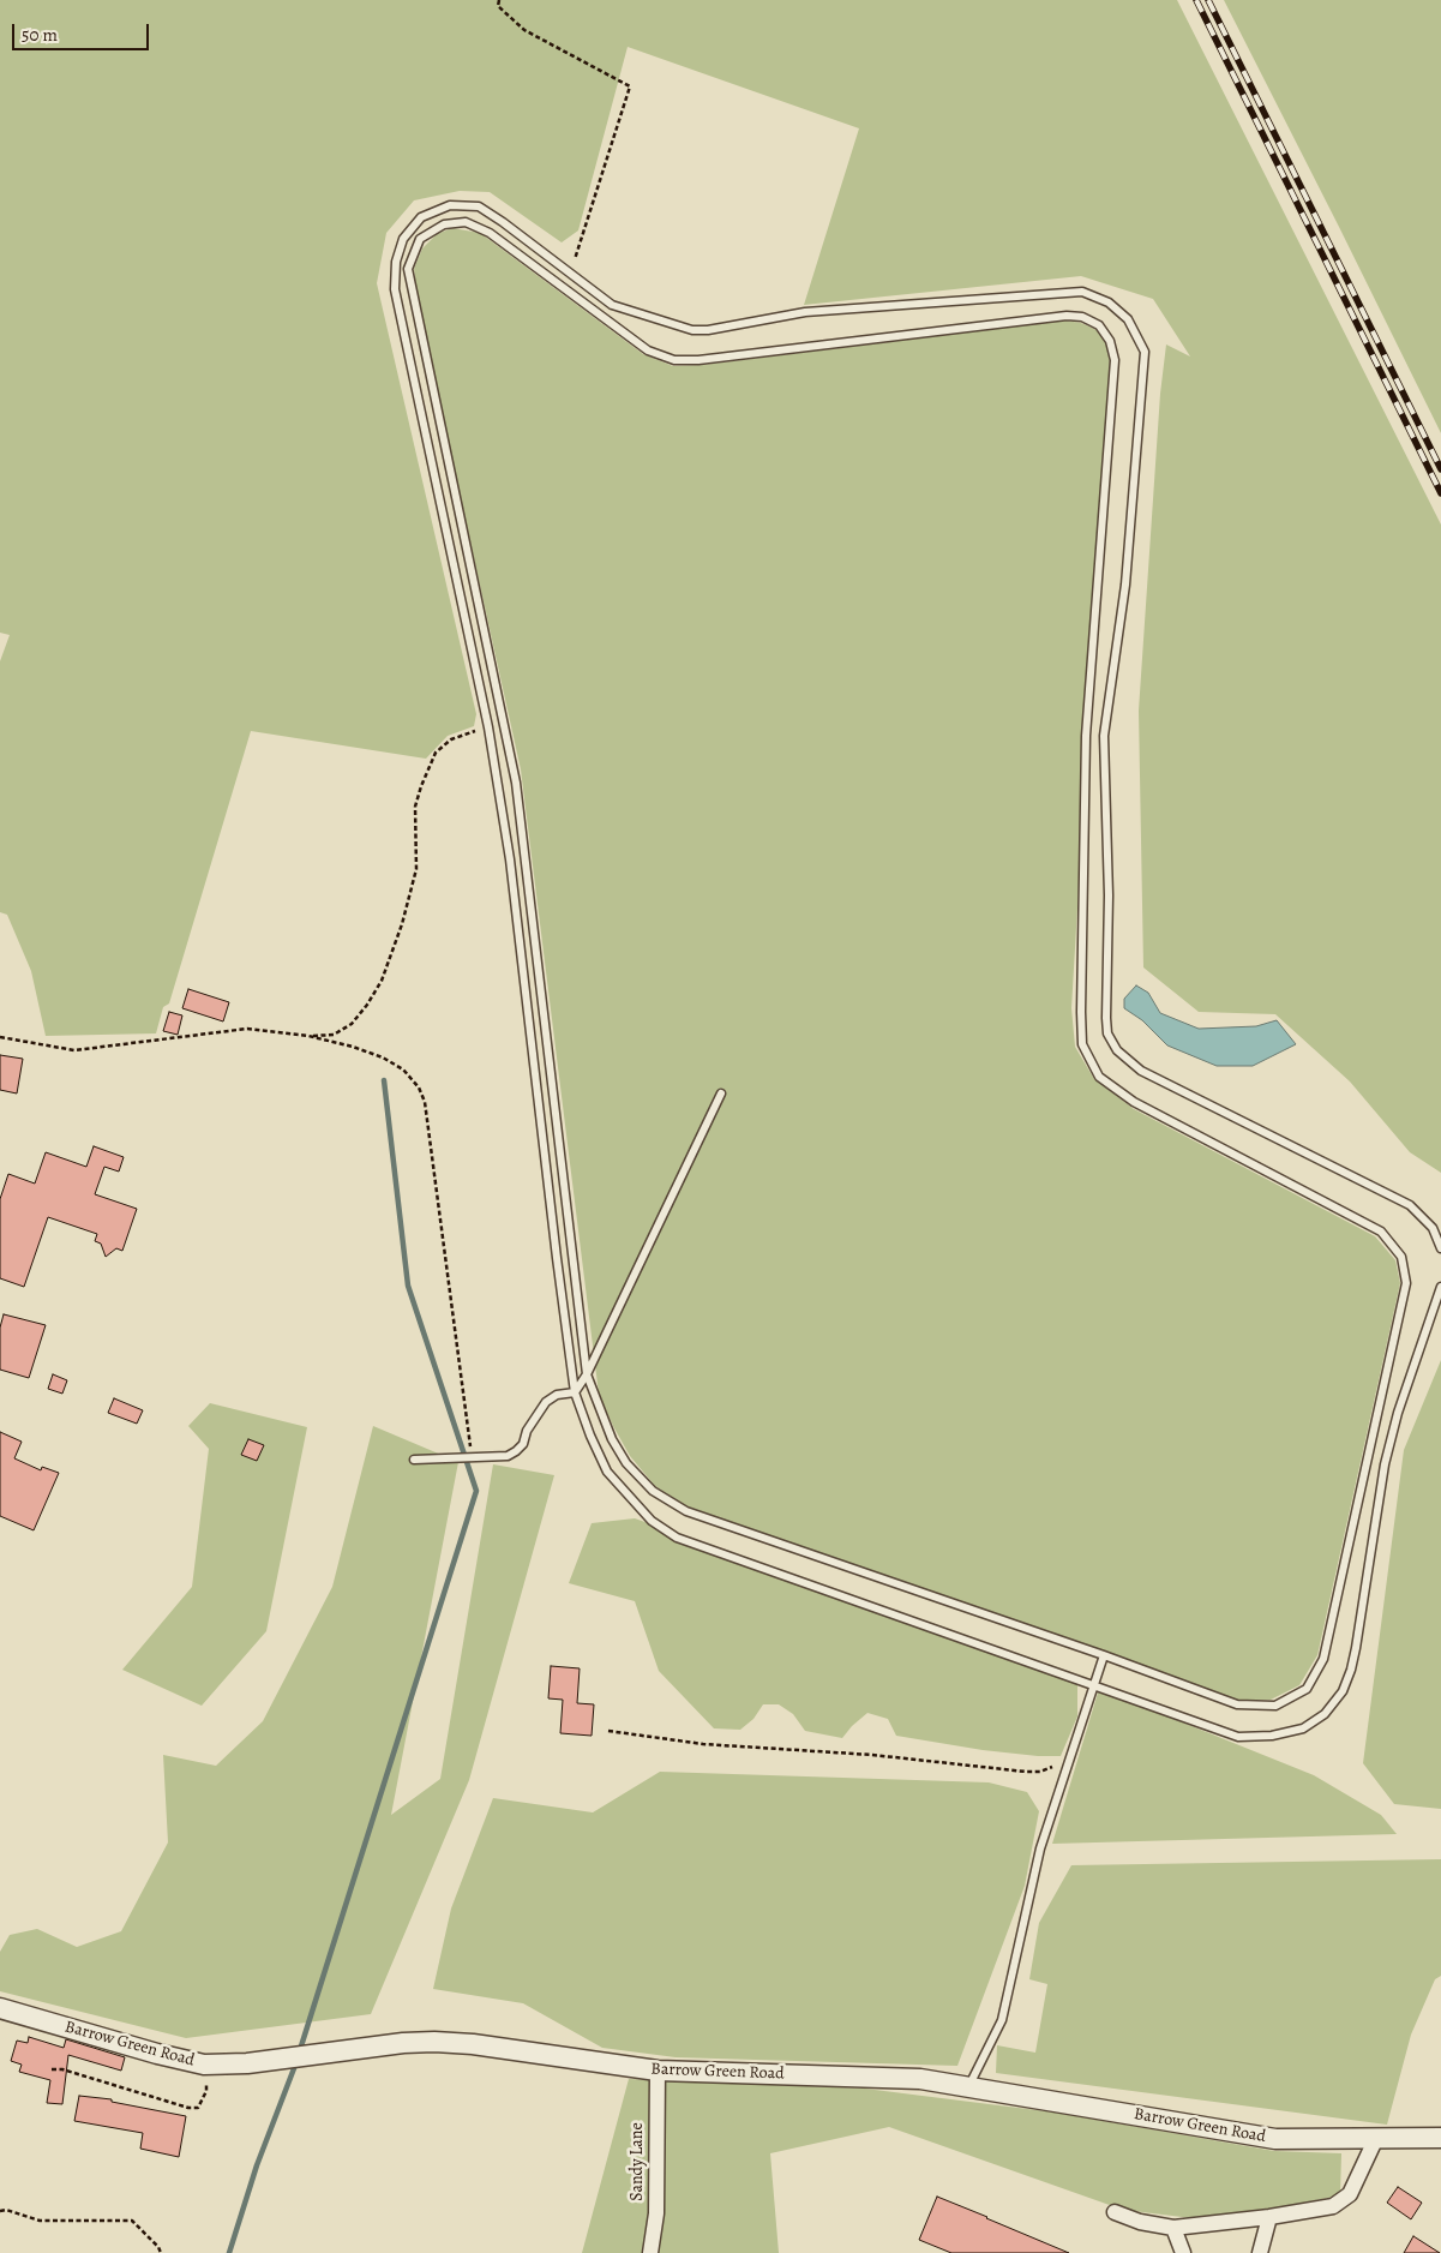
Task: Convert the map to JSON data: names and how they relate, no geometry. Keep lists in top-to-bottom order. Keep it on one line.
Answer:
{"streets":{"street":["Barrow Green Road","Sandy Lane"]},"crossings":[["Barrow Green Road","Sandy Lane"]],"scale_bar":"50 m"}
